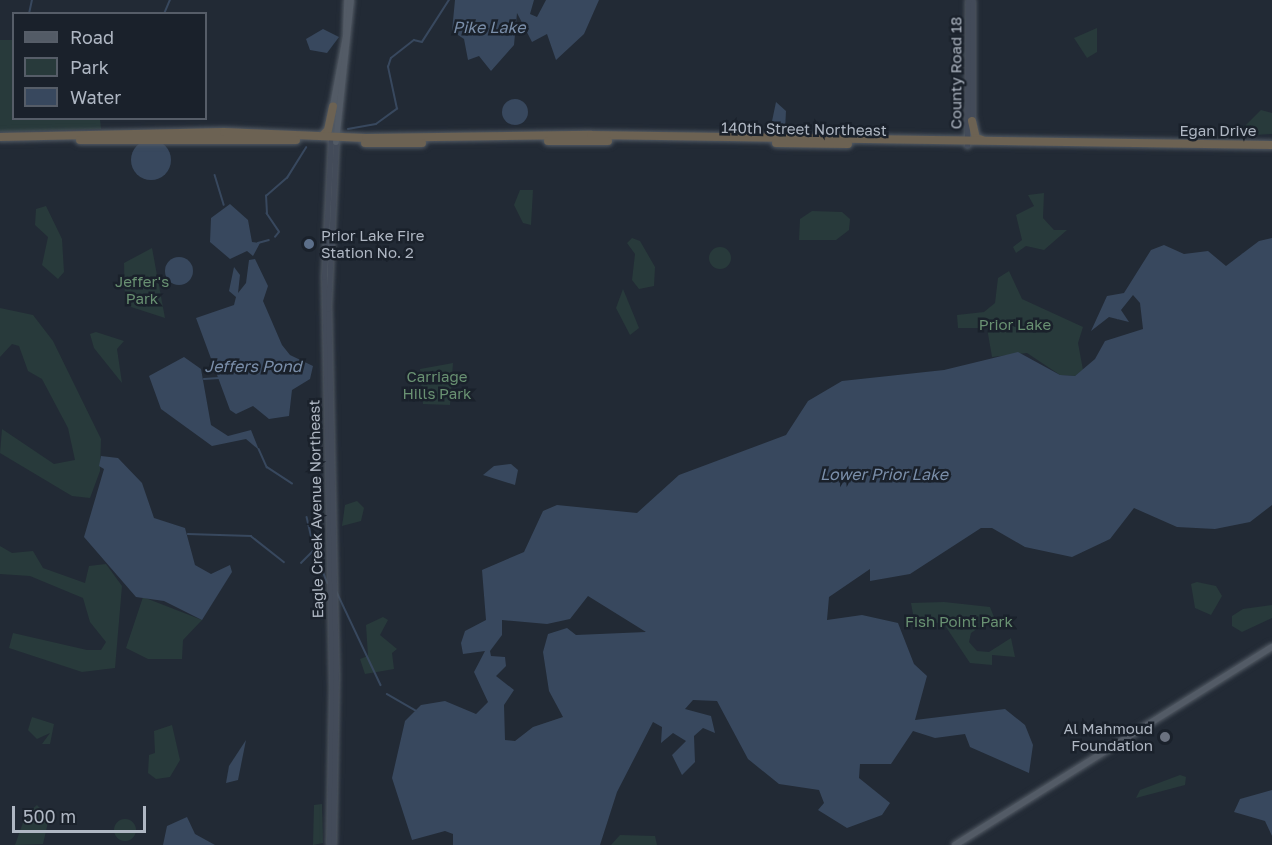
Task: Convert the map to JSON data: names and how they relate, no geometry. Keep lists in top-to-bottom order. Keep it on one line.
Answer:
{"streets":{"highway":["140th Street Northeast","Egan Drive"],"main road":["County Road 18","Eagle Creek Avenue Northeast"]},"crossings":[["County Road 18","140th Street Northeast"],["140th Street Northeast","Egan Drive"],["140th Street Northeast","Eagle Creek Avenue Northeast"]],"water":["Pike Lake","Jeffers Pond","Lower Prior Lake"],"parks":["Jeffer's Park","Prior Lake","Carriage Hills Park","Fish Point Park"],"places":["Prior Lake Fire Station No. 2","Al Mahmoud Foundation"],"legend":["Road","Park","Water"],"scale_bar":"500 m"}
